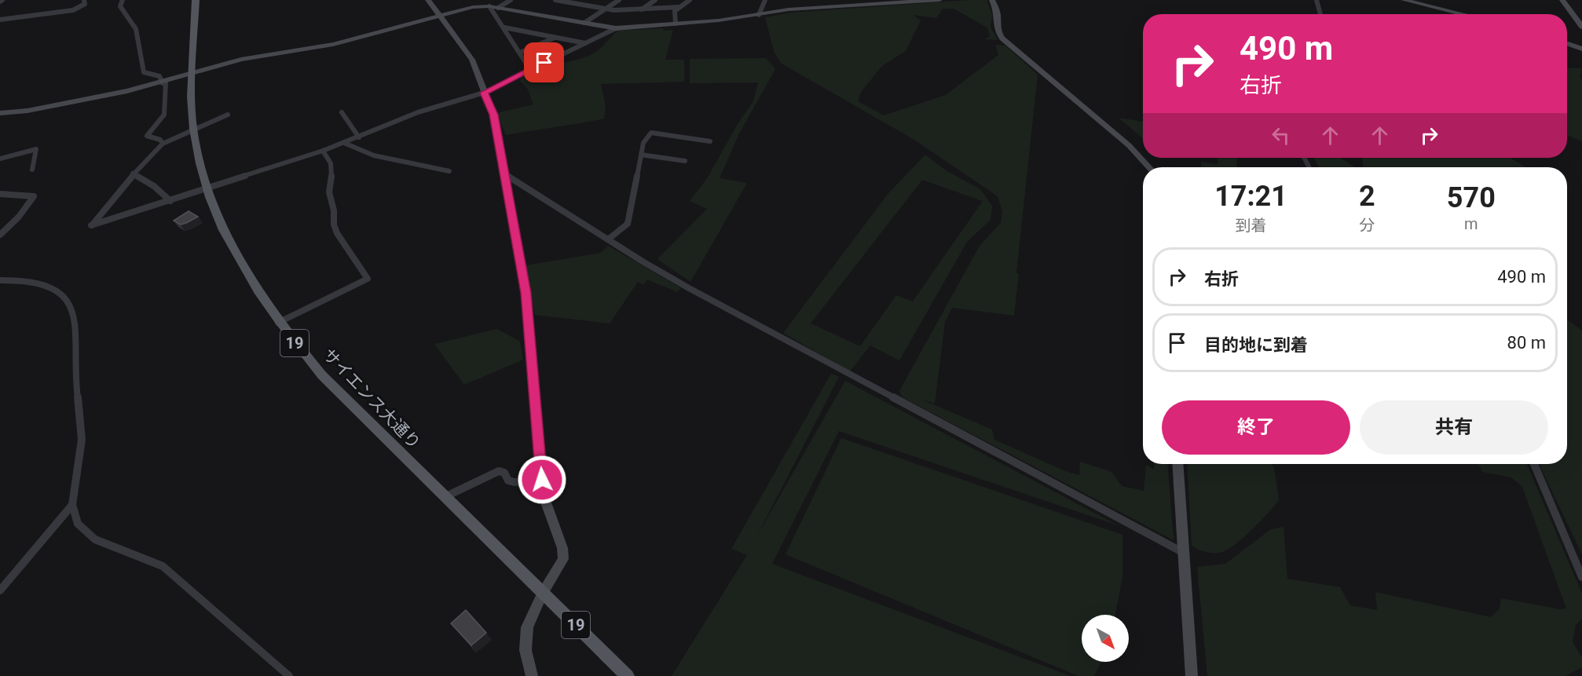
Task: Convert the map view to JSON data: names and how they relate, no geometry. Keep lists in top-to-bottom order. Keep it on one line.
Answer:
{"streets":{"main road":["19","サイエンス大通り"]},"north":"bottom right","page":{"turn":["490 m","右折"],"eta":["17:21","到着","2","分","570","m"],"list":[{"name":"右折","value":"490 m"},{"name":"目的地に到着","value":"80 m"}],"buttons":["終了","共有"]}}
